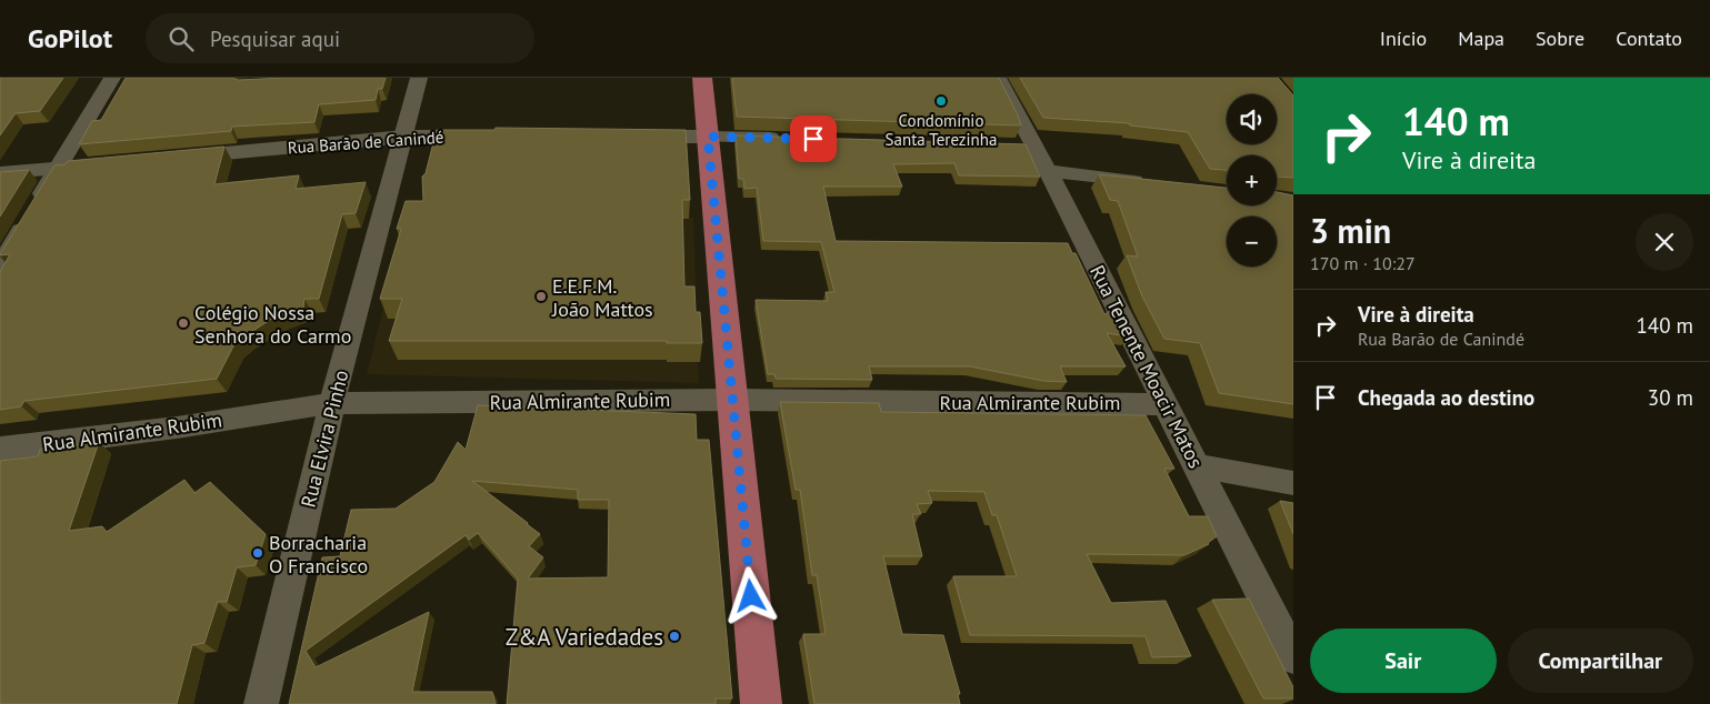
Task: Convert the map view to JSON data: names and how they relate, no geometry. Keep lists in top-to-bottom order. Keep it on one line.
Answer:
{"streets":{"main road":["Rua Barão de Canindé"],"street":["Rua Tenente Moacir Matos","Rua Almirante Rubim","Rua Elvira Pinho"]},"crossings":[["Rua Barão de Canindé","Rua Elvira Pinho"],["Rua Tenente Moacir Matos","Rua Almirante Rubim"],["Rua Almirante Rubim","Rua Elvira Pinho"]],"places":["Condomínio Santa Terezinha","E.E.F.M. João Mattos","Colégio Nossa Senhora do Carmo","Borracharia O Francisco","Z&A Variedades"],"page":{"header":"GoPilot","search":"Pesquisar aqui","nav":["Início","Mapa","Sobre","Contato"],"turn":["140 m","Vire à direita"],"map_buttons":["+","−"],"heading":["3 min","170 m · 10:27"],"list":[{"name":"Vire à direita","note":"Rua Barão de Canindé","value":"140 m"},{"name":"Chegada ao destino","value":"30 m"}],"buttons":["Sair","Compartilhar"]}}
